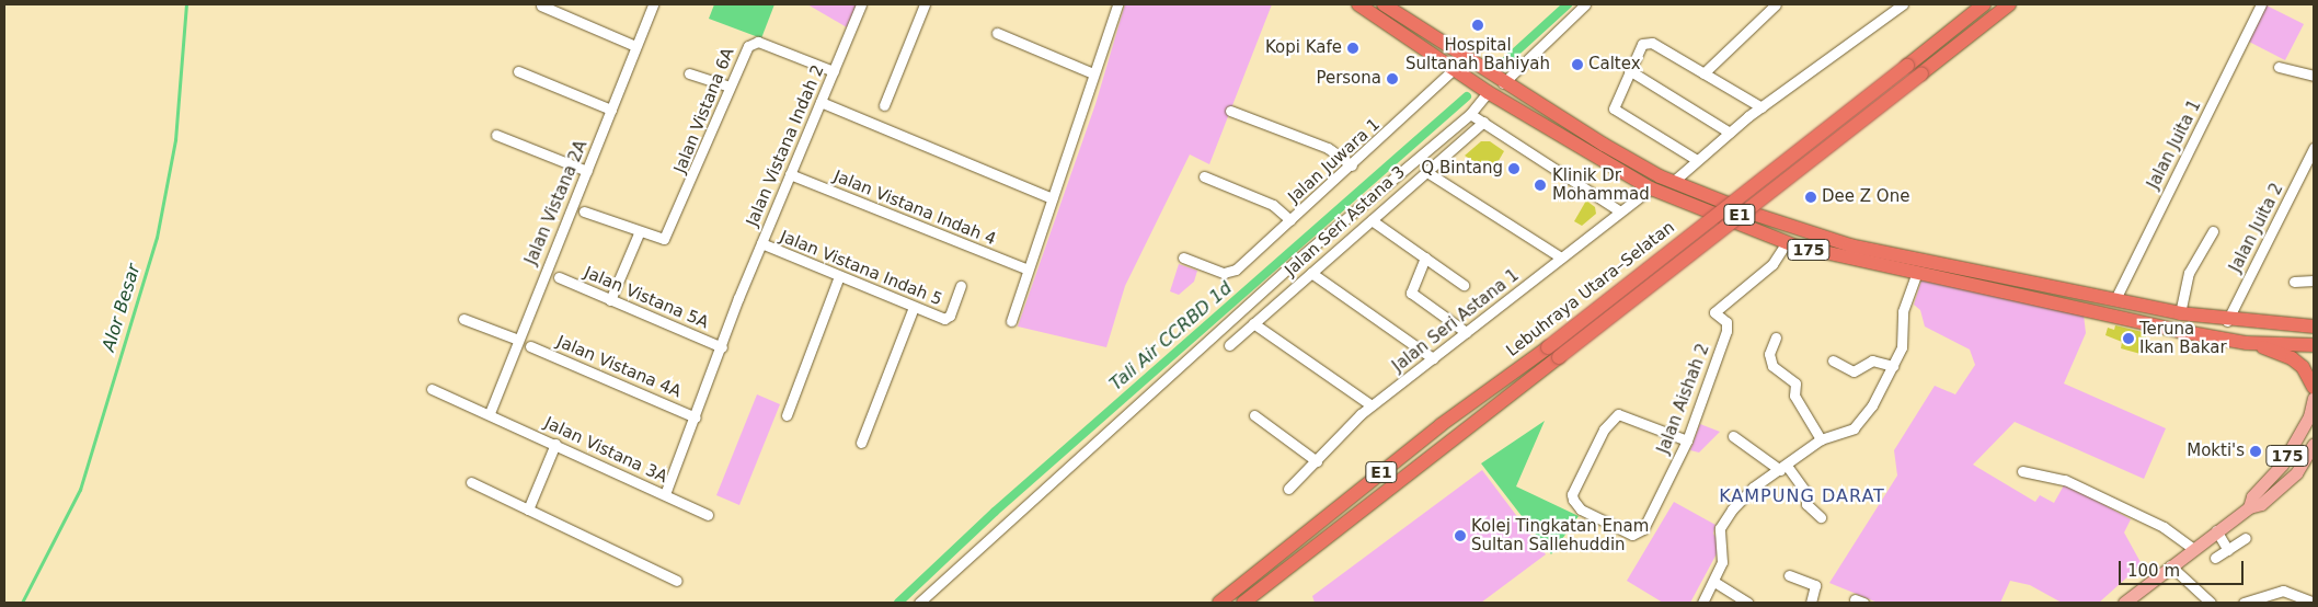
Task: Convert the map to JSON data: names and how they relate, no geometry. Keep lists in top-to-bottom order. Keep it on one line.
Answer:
{"streets":{"highway":["E1","175","Lebuhraya Utara–Selatan"],"street":["Jalan Vistana 6A","Jalan Juita 1","Jalan Vistana Indah 2","Jalan Juwara 1","Jalan Vistana 2A","Jalan Vistana Indah 4","Jalan Seri Astana 3","Jalan Juita 2","Jalan Vistana Indah 5","Jalan Vistana 5A","Jalan Seri Astana 1","Jalan Vistana 4A","Jalan Aishah 2","Jalan Vistana 3A"]},"crossings":[["Jalan Vistana 6A","Jalan Vistana Indah 2"],["Jalan Juita 1","175"],["Jalan Vistana Indah 2","Jalan Vistana Indah 4"],["Jalan Vistana Indah 2","Jalan Vistana Indah 5"],["Jalan Vistana Indah 2","Jalan Vistana 5A"],["Jalan Vistana Indah 2","Jalan Vistana 4A"],["Jalan Vistana Indah 2","Jalan Vistana 3A"],["Jalan Juwara 1","175"],["Jalan Vistana 2A","Jalan Vistana 3A"],["Jalan Juita 2","175"],["175","Jalan Seri Astana 1"],["175","Jalan Aishah 2"]],"districts":["KAMPUNG DARAT"],"water":["Alor Besar","Tali Air CCRBD 1d"],"places":["Hospital Sultanah Bahiyah","Kopi Kafe","Caltex","Persona","Q Bintang","Klinik Dr Mohammad","Dee Z One","Teruna Ikan Bakar","Mokti's","Kolej Tingkatan Enam Sultan Sallehuddin"],"scale_bar":"100 m"}
